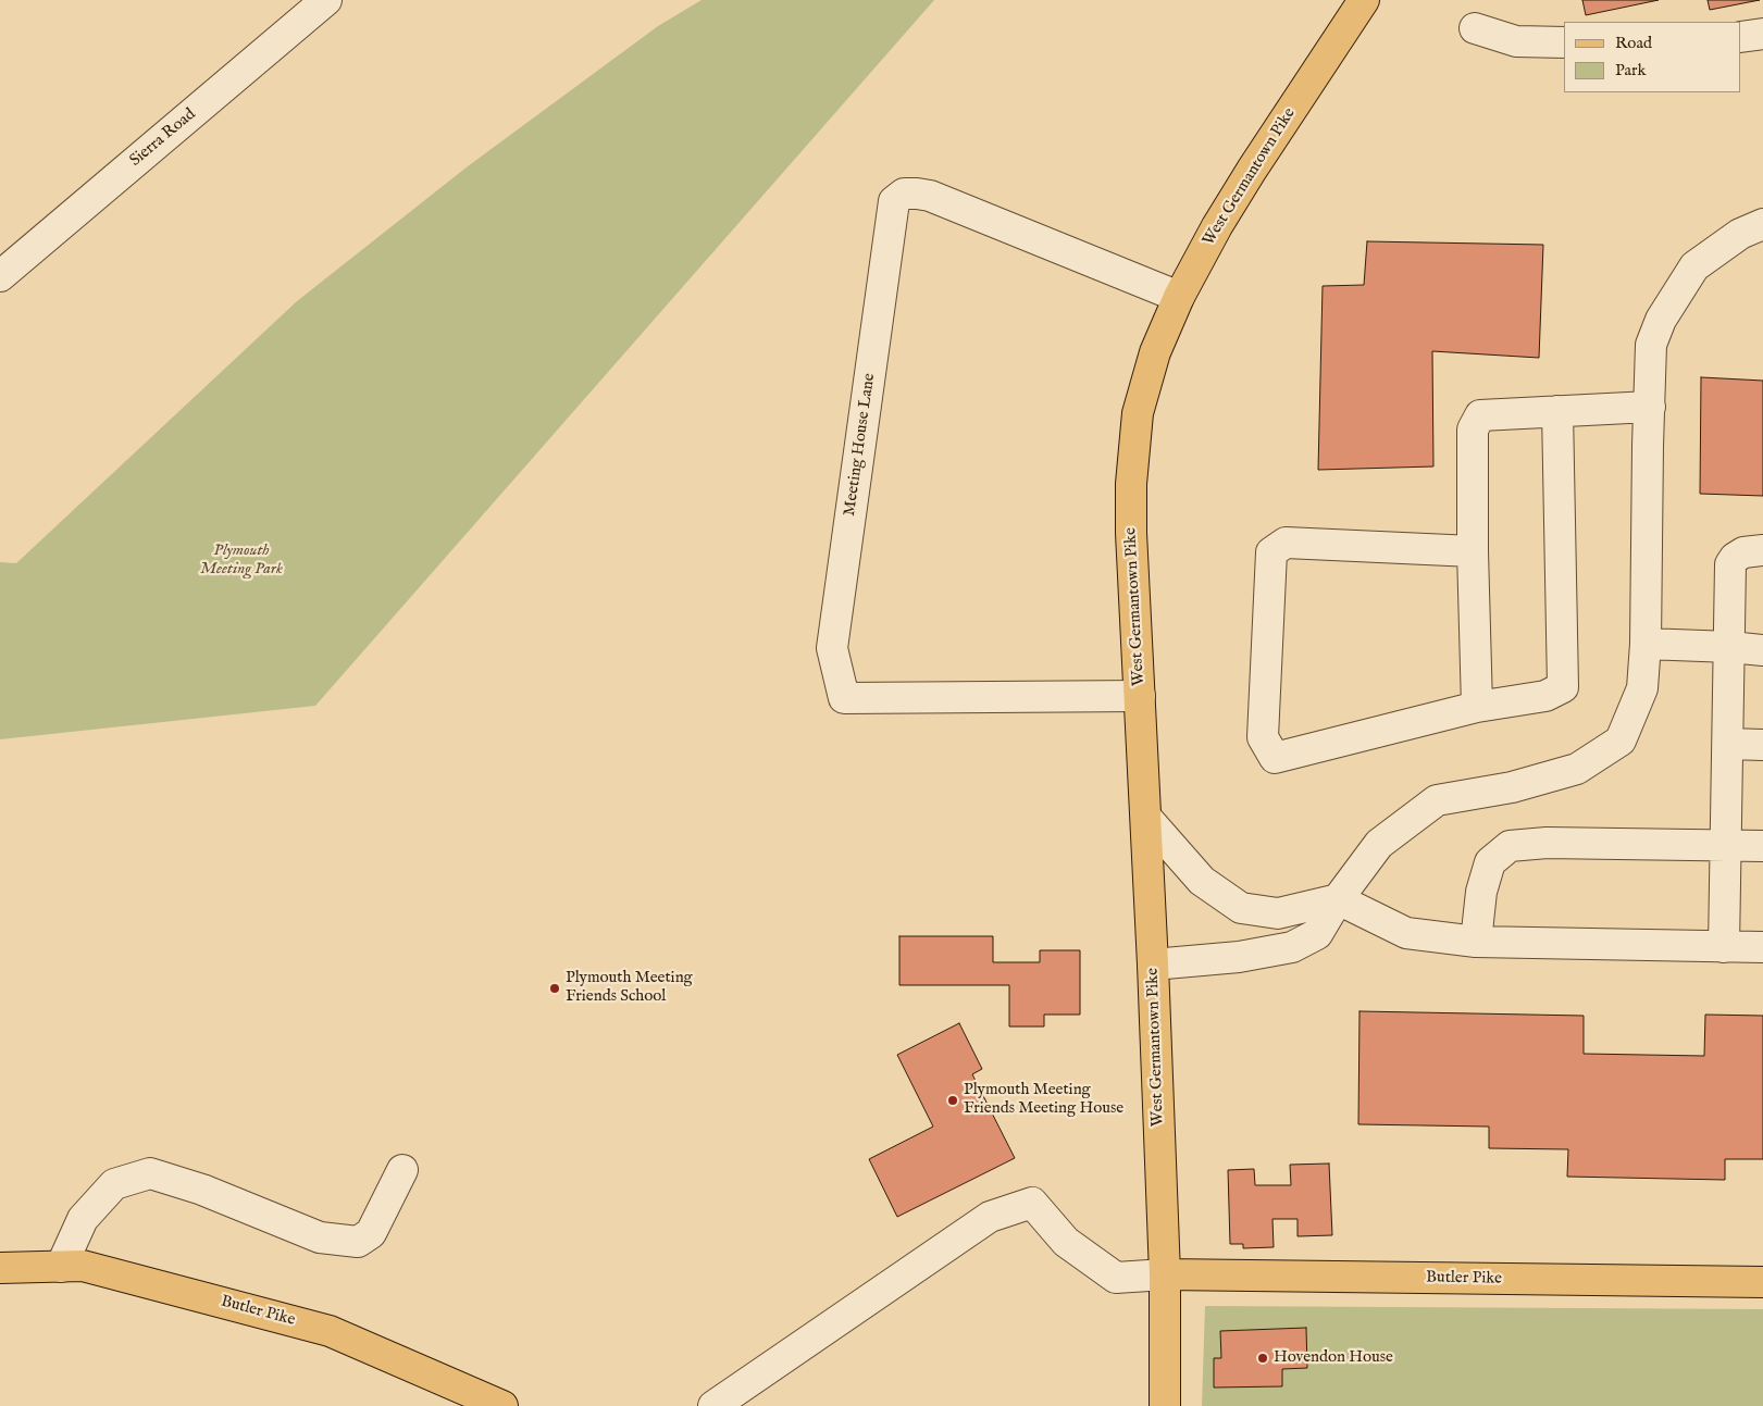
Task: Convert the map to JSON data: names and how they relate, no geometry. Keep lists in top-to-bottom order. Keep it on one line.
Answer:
{"streets":{"main road":["West Germantown Pike","Butler Pike"],"street":["Sierra Road","Meeting House Lane"]},"crossings":[["West Germantown Pike","Meeting House Lane"],["West Germantown Pike","Butler Pike"]],"parks":["Plymouth Meeting Park"],"places":["Plymouth Meeting Friends School","Plymouth Meeting Friends Meeting House","Hovendon House"],"legend":["Road","Park"]}
